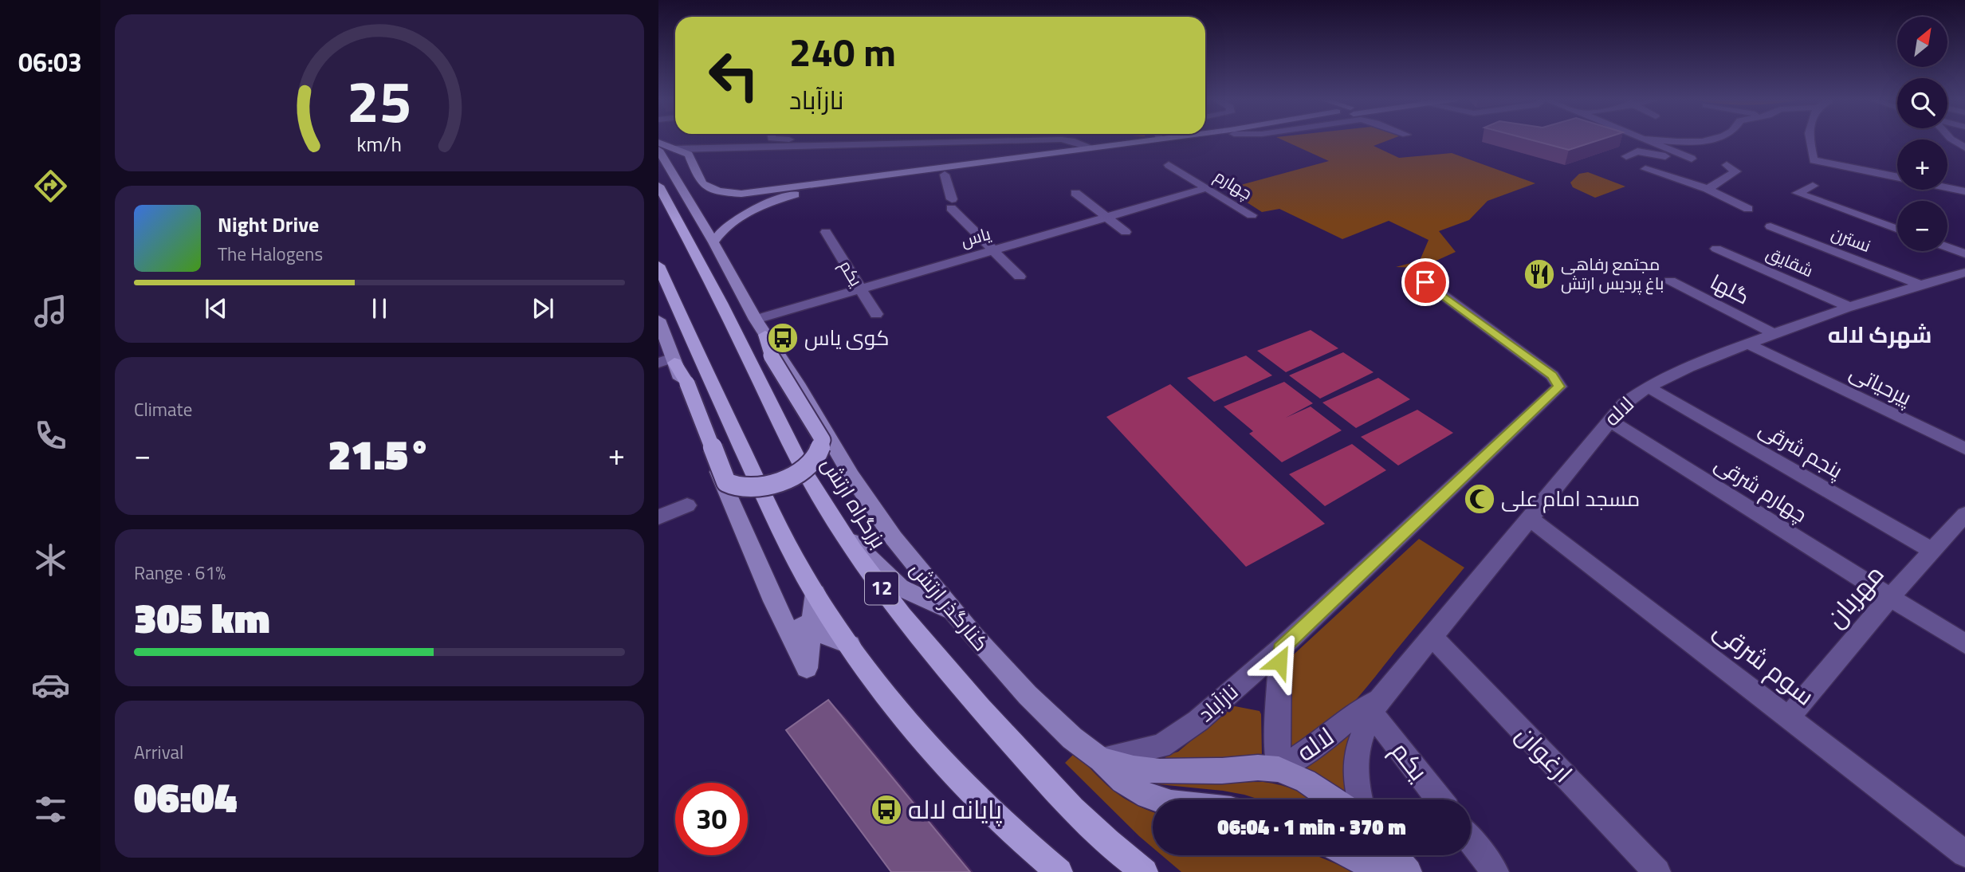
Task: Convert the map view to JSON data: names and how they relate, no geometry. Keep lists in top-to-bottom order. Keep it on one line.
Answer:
{"streets":{"highway":["بزرگراه ارتش","12"],"main road":["کنارگذر ارتش"],"street":["چهارم","یاس","نسترن","شقایق","یکم","گلها","پیرحیاتی","لاله","پنجم شرقی","چهارم شرقی","مهربان","سوم شرقی","نازآباد","ارغوان"]},"crossings":[["چهارم","یاس"],["یاس","یکم"],["یاس","کنارگذر ارتش"],["نسترن","لاله"],["شقایق","لاله"],["یکم","لاله"],["گلها","لاله"],["پیرحیاتی","لاله"],["لاله","پنجم شرقی"],["لاله","چهارم شرقی"],["لاله","کنارگذر ارتش"],["لاله","سوم شرقی"],["لاله","ارغوان"],["پنجم شرقی","مهربان"],["چهارم شرقی","مهربان"],["مهربان","سوم شرقی"],["کنارگذر ارتش","نازآباد"]],"districts":["شهرک لاله"],"places":{"restaurant":["مجتمع رفاهی باغ پردیس ارتش"],"bus stop":["کوی یاس","پایانه لاله"],"mosque":["مسجد امام علی"]},"north":"top right","page":{"tabs":"06:03","map_buttons":["+","−"],"turn":["240 m","نازآباد"],"song":["Night Drive","The Halogens"],"tile":["Climate",["Range · 61%","305 km"],["Arrival","06:04"]],"heat":["−","21.5°","+"],"limit":"30","trip":"06:04 · 1 min · 370 m","gauge":["25","km/h"]}}
